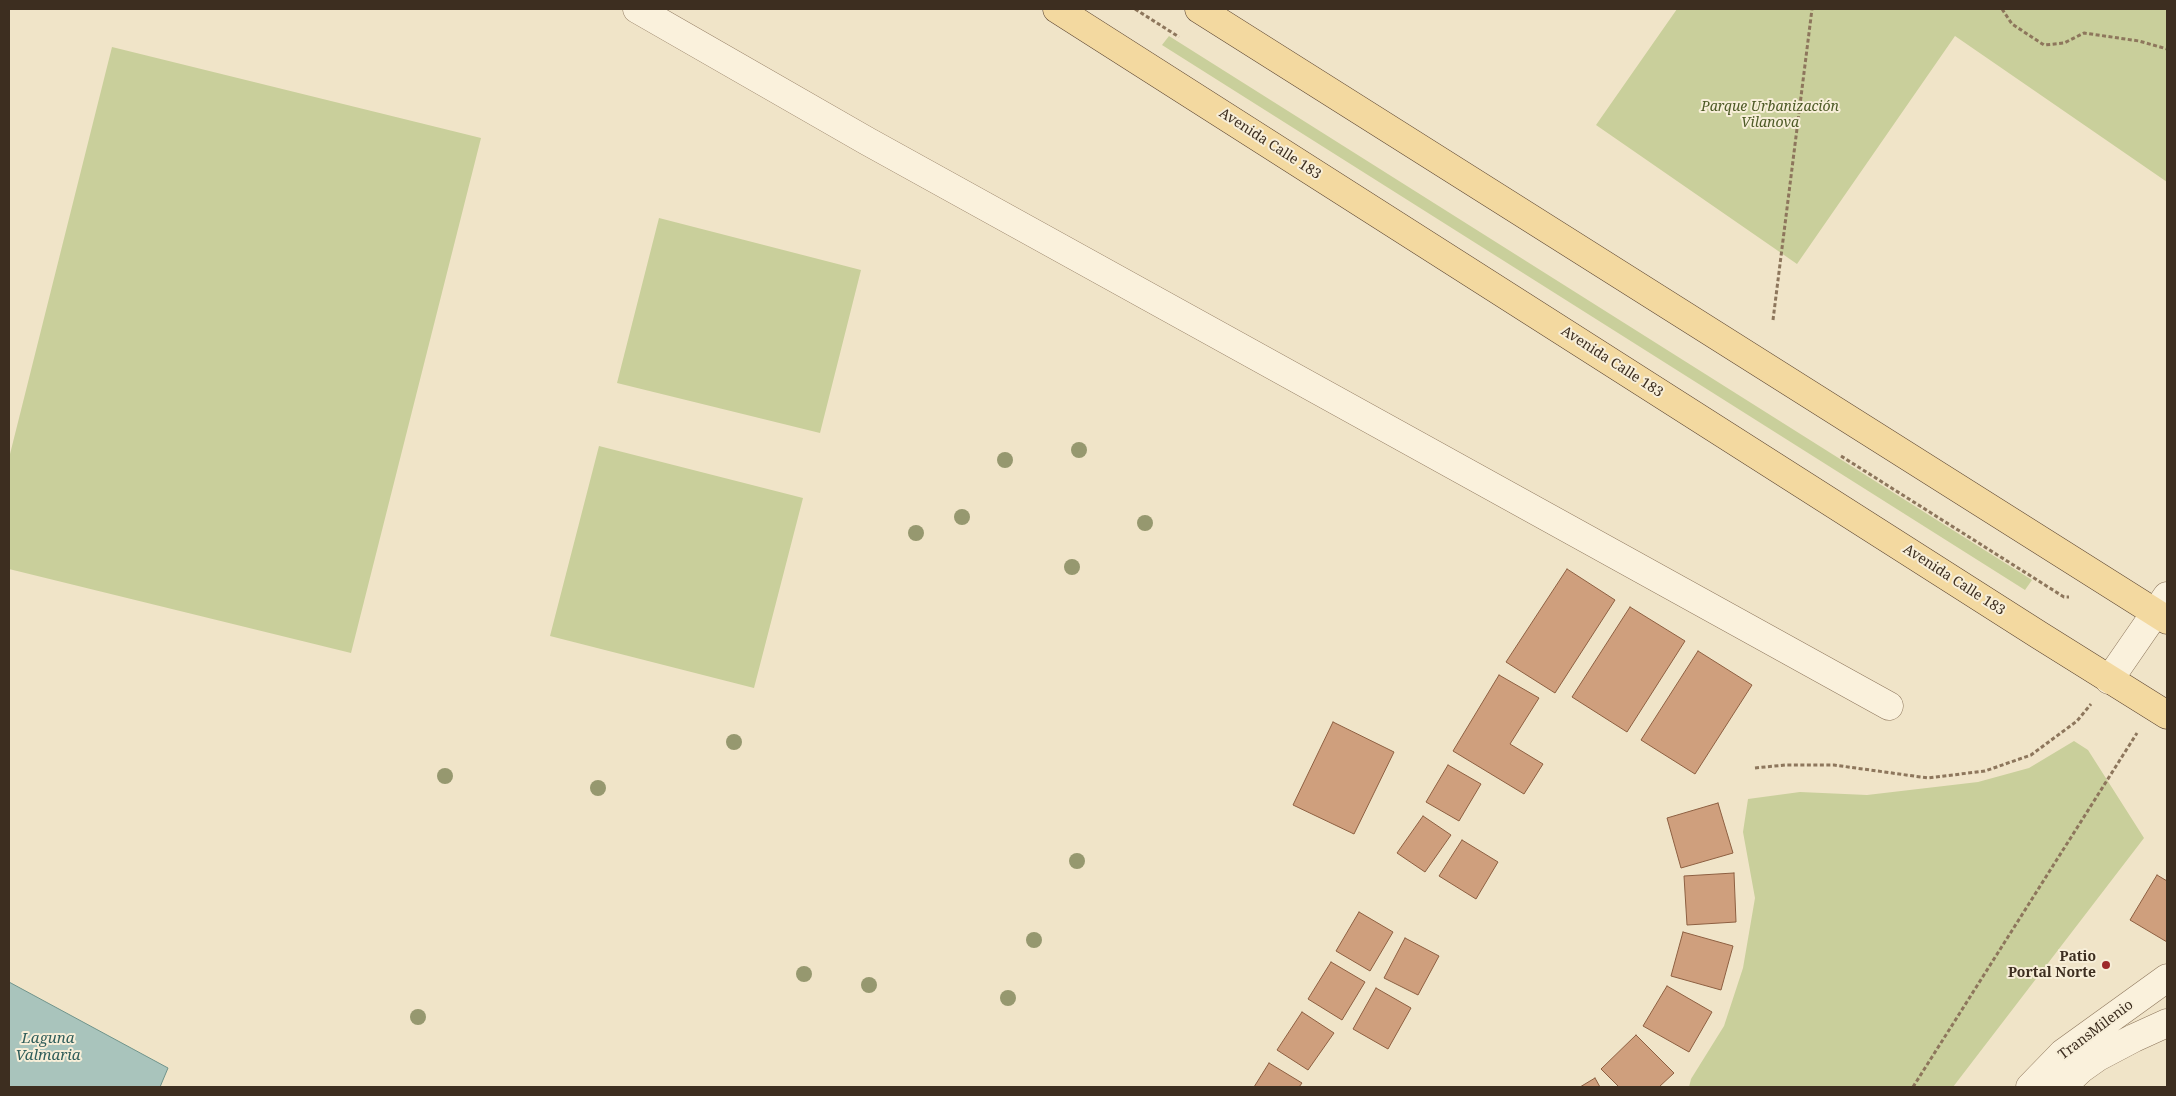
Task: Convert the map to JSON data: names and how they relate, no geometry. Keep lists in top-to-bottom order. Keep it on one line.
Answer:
{"streets":{"main road":["Avenida Calle 183"],"street":["TransMilenio"]},"water":["Laguna Valmaria"],"parks":["Parque Urbanización Vilanova"],"places":["Patio Portal Norte"]}
